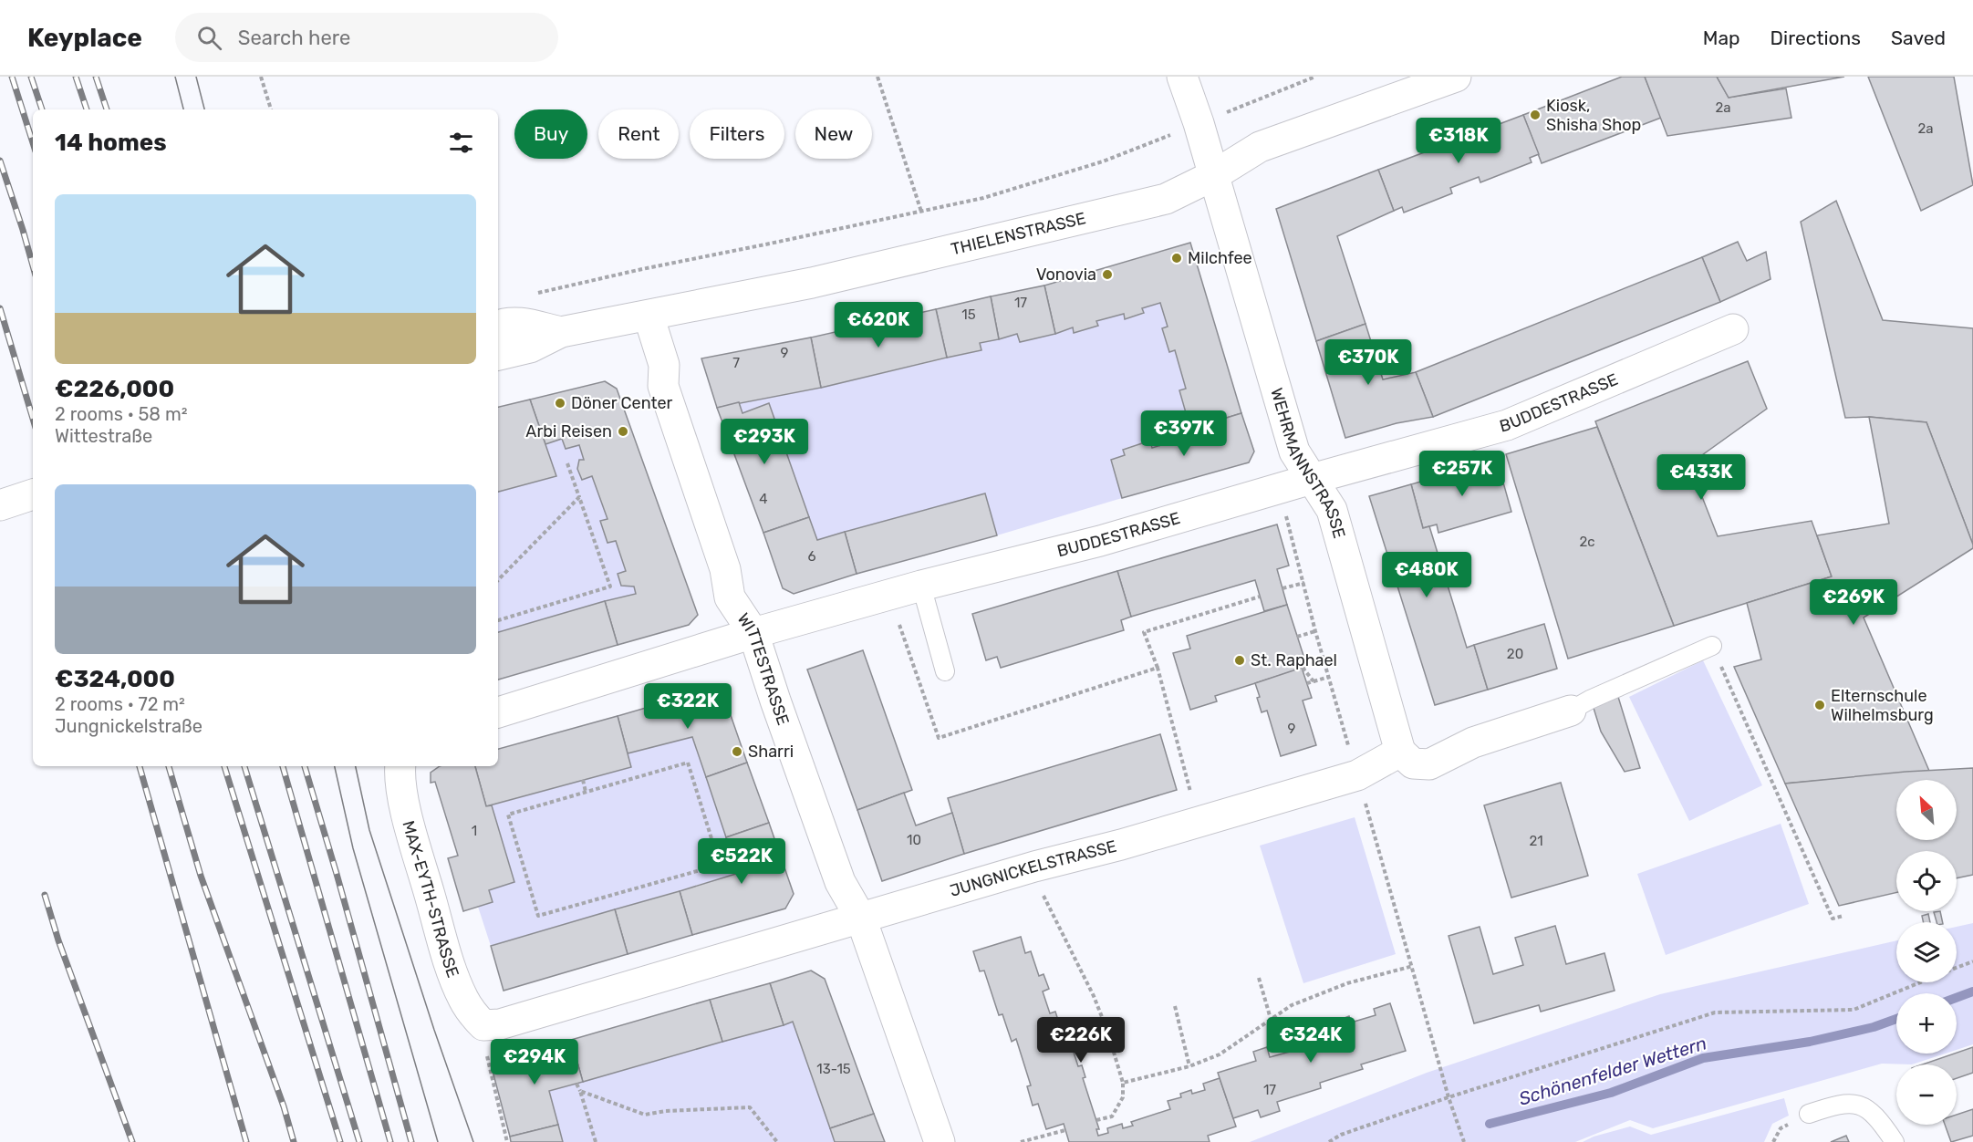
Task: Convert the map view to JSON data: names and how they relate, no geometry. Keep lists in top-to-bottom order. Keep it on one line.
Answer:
{"streets":{"street":["THIELENSTRASSE","BUDDESTRASSE","WEHRMANNSTRASSE","WITTESTRASSE","JUNGNICKELSTRASSE","MAX-EYTH-STRASSE"]},"crossings":[["THIELENSTRASSE","WEHRMANNSTRASSE"],["THIELENSTRASSE","WITTESTRASSE"],["BUDDESTRASSE","WEHRMANNSTRASSE"],["BUDDESTRASSE","WITTESTRASSE"],["WEHRMANNSTRASSE","JUNGNICKELSTRASSE"],["WITTESTRASSE","JUNGNICKELSTRASSE"],["JUNGNICKELSTRASSE","MAX-EYTH-STRASSE"]],"water":["Schönenfelder Wettern"],"places":["Kiosk, Shisha Shop","Milchfee","Vonovia","Döner Center","Arbi Reisen","St. Raphael","Elternschule Wilhelmsburg","Sharri"],"house_numbers":["2a","2a","17","15","9","7","4","2c","6","20","9","1","10","21","13-15","17"],"north":"top left","page":{"header":"Keyplace","search":"Search here","nav":["Map","Directions","Saved"],"chip":["Buy","Rent","Filters","New"],"heading":"14 homes","price":["€318K","€620K","€370K","€397K","€293K","€257K","€433K","€480K","€269K","€322K","€522K","€226K","€324K","€294K"],"list":[{"name":"€226,000","note":"2 rooms · 58 m² · Wittestraße"},{"name":"€324,000","note":"2 rooms · 72 m² · Jungnickelstraße"}],"map_buttons":["+","−"]}}
